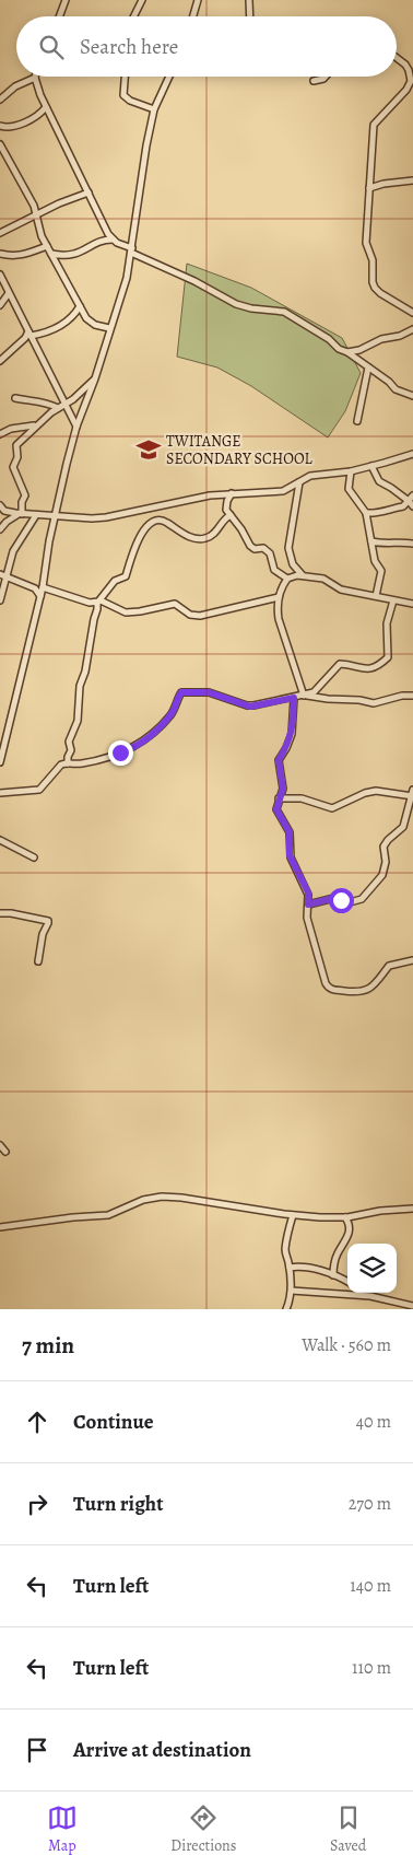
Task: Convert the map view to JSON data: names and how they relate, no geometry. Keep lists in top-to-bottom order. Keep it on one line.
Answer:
{"places":{"school or university":["TWITANGE SECONDARY SCHOOL"]},"page":{"search":"Search here","heading":["7 min","Walk · 560 m"],"list":[["Continue","40 m"],["Turn right","270 m"],["Turn left","140 m"],["Turn left","110 m"],"Arrive at destination"],"nav":["Map","Directions","Saved"]}}
